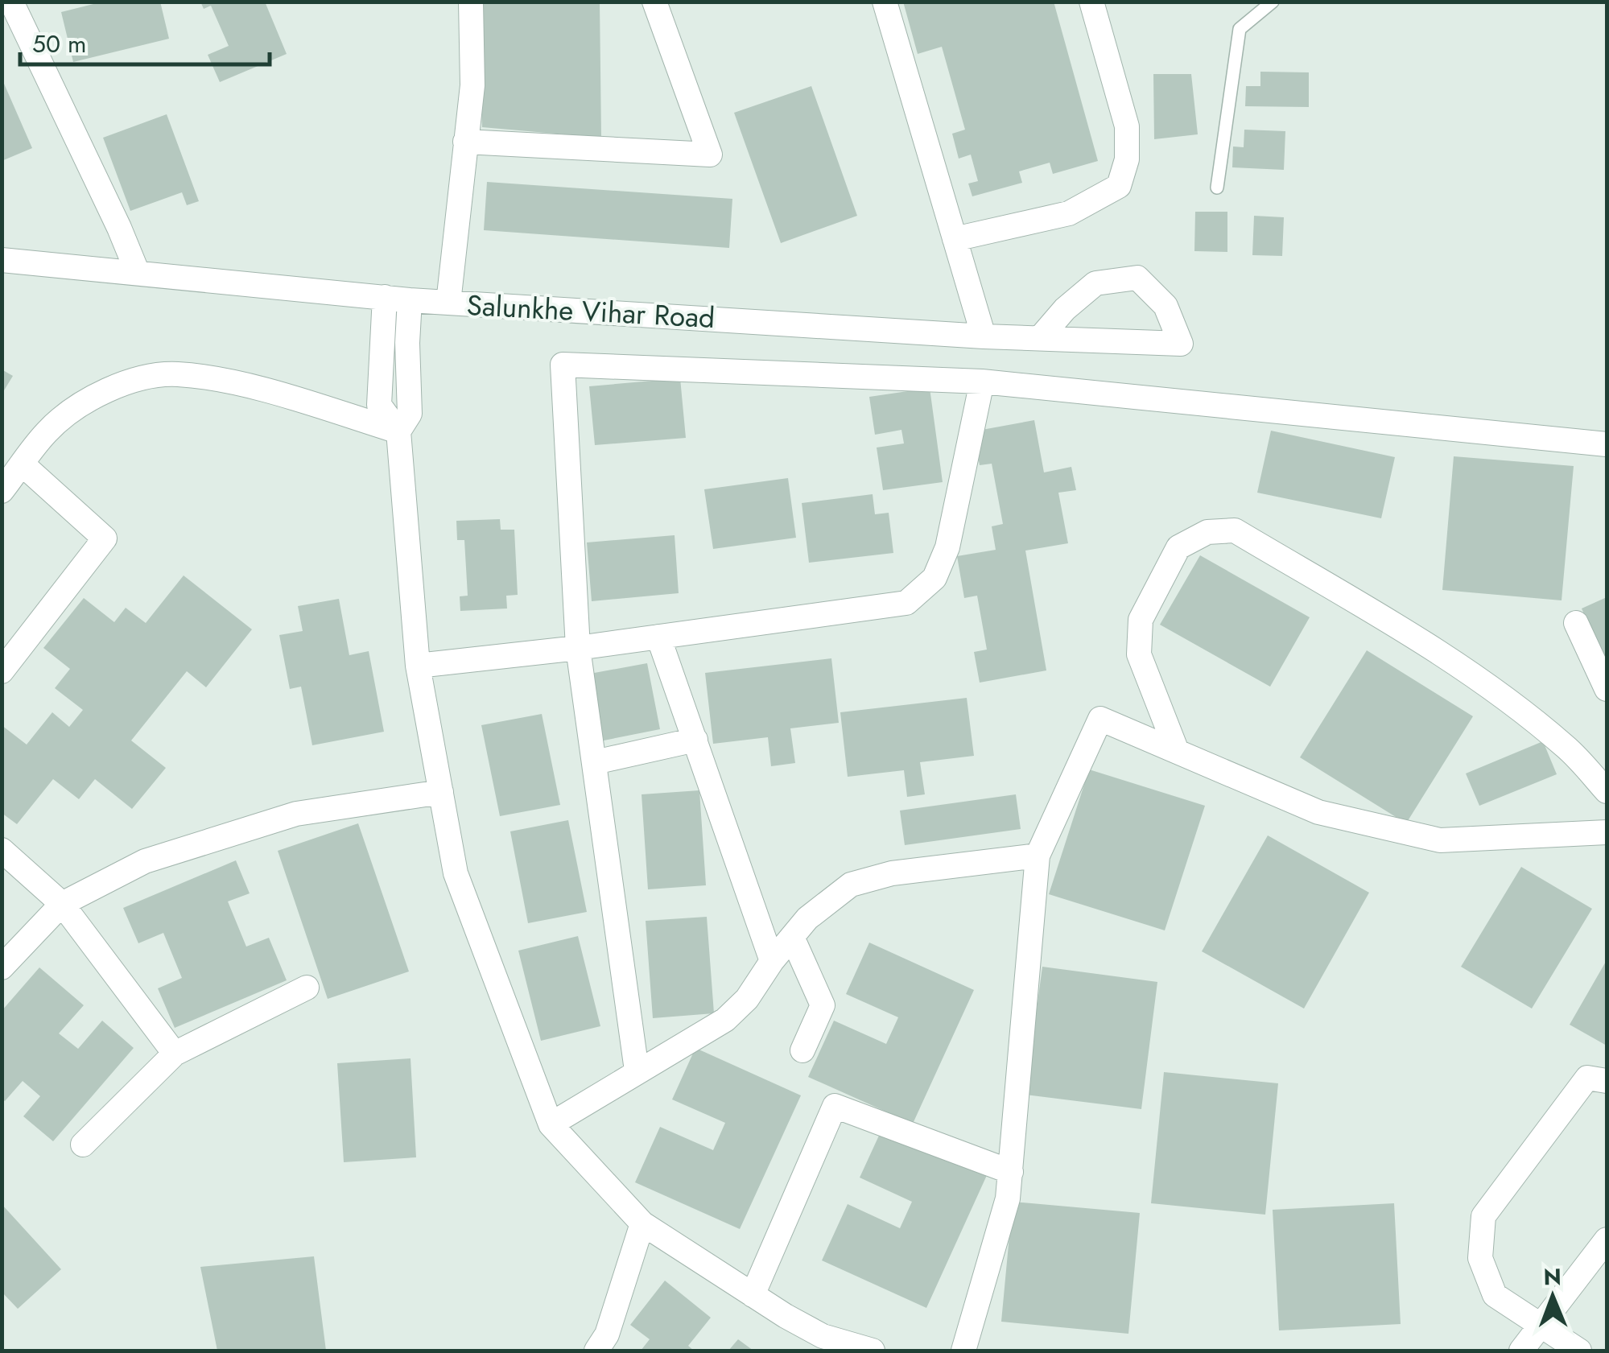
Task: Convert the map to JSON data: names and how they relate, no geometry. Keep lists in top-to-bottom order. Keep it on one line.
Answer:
{"streets":{"street":["Salunkhe Vihar Road"]},"scale_bar":"50 m","north":"top"}
